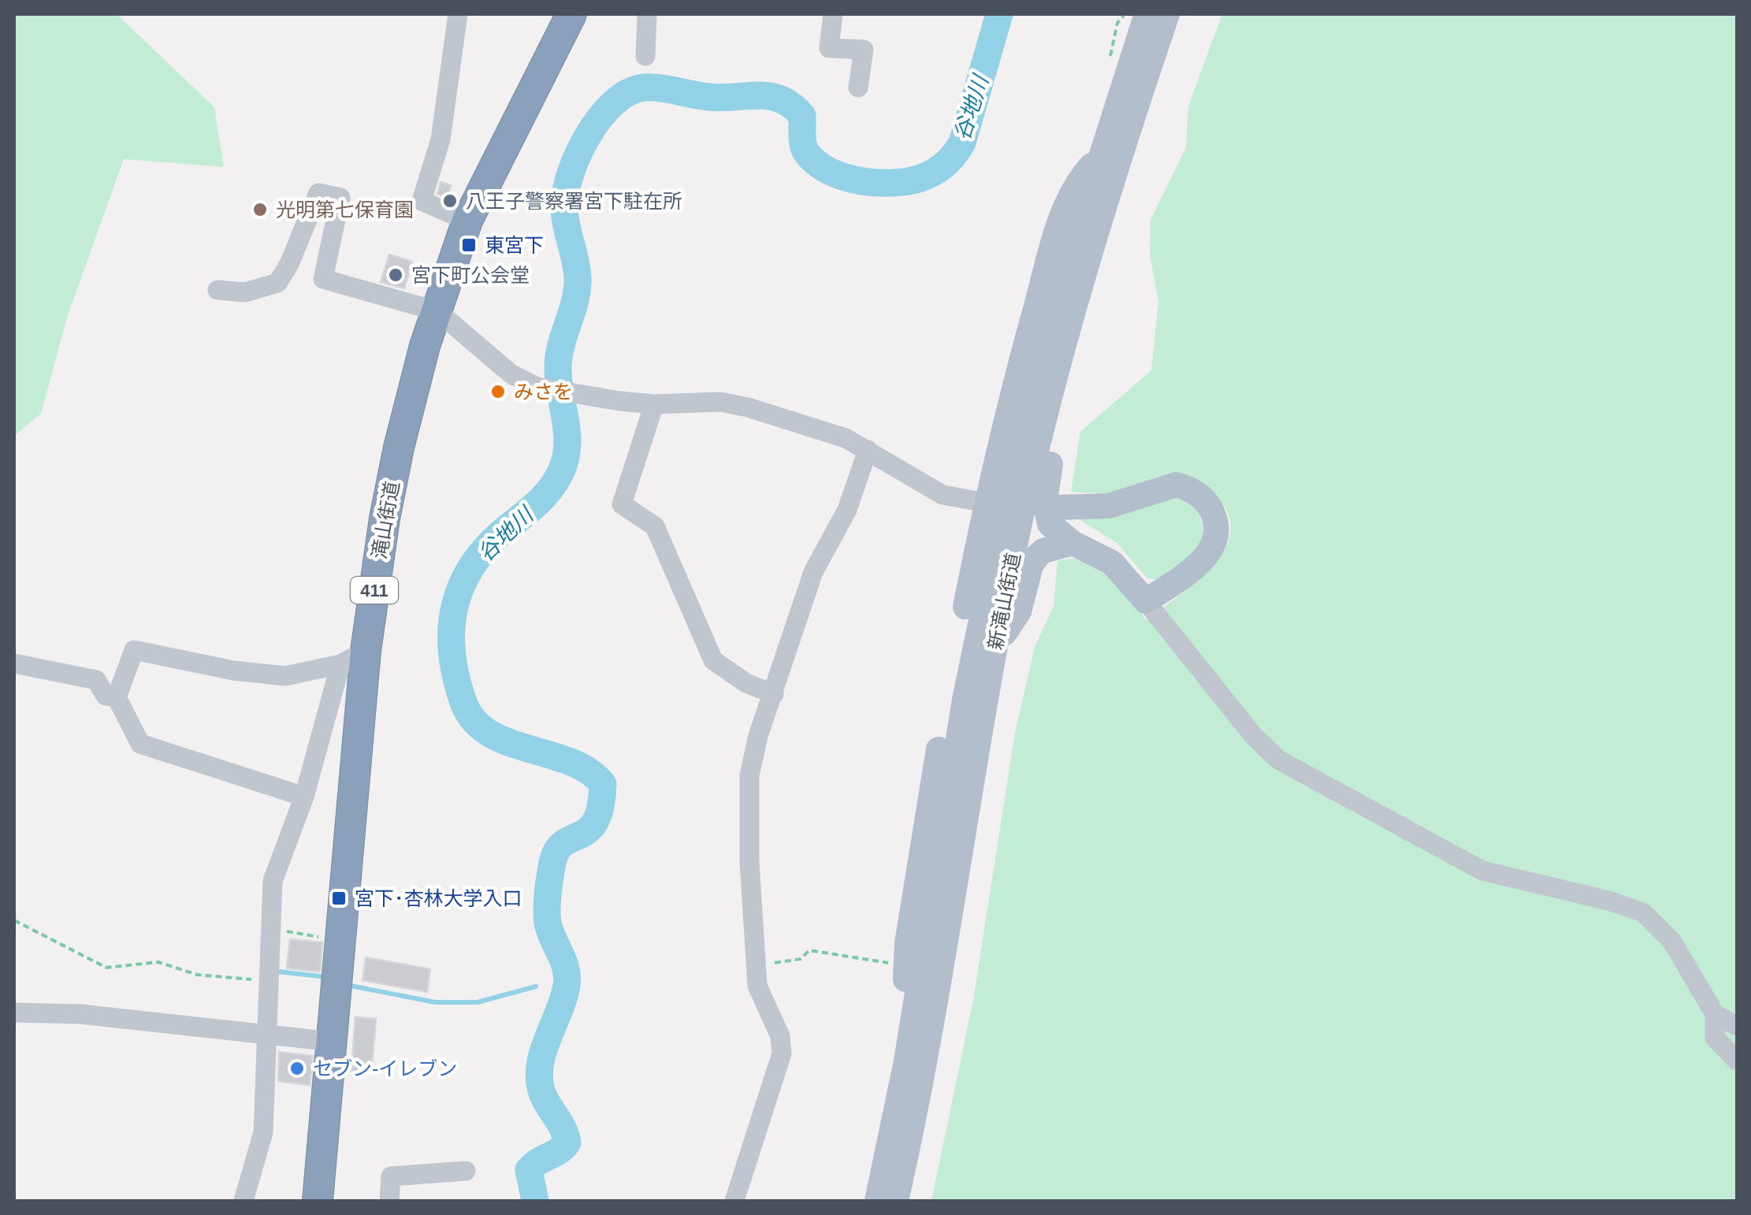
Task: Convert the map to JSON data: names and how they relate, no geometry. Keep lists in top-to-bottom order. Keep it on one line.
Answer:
{"streets":{"highway":["滝山街道","411"],"main road":["新滝山街道"]},"water":["谷地川"],"places":{"other":["八王子警察署宮下駐在所","光明第七保育園","宮下町公会堂","みさを","セブン-イレブン"],"transit":["東宮下","宮下･杏林大学入口"]}}
